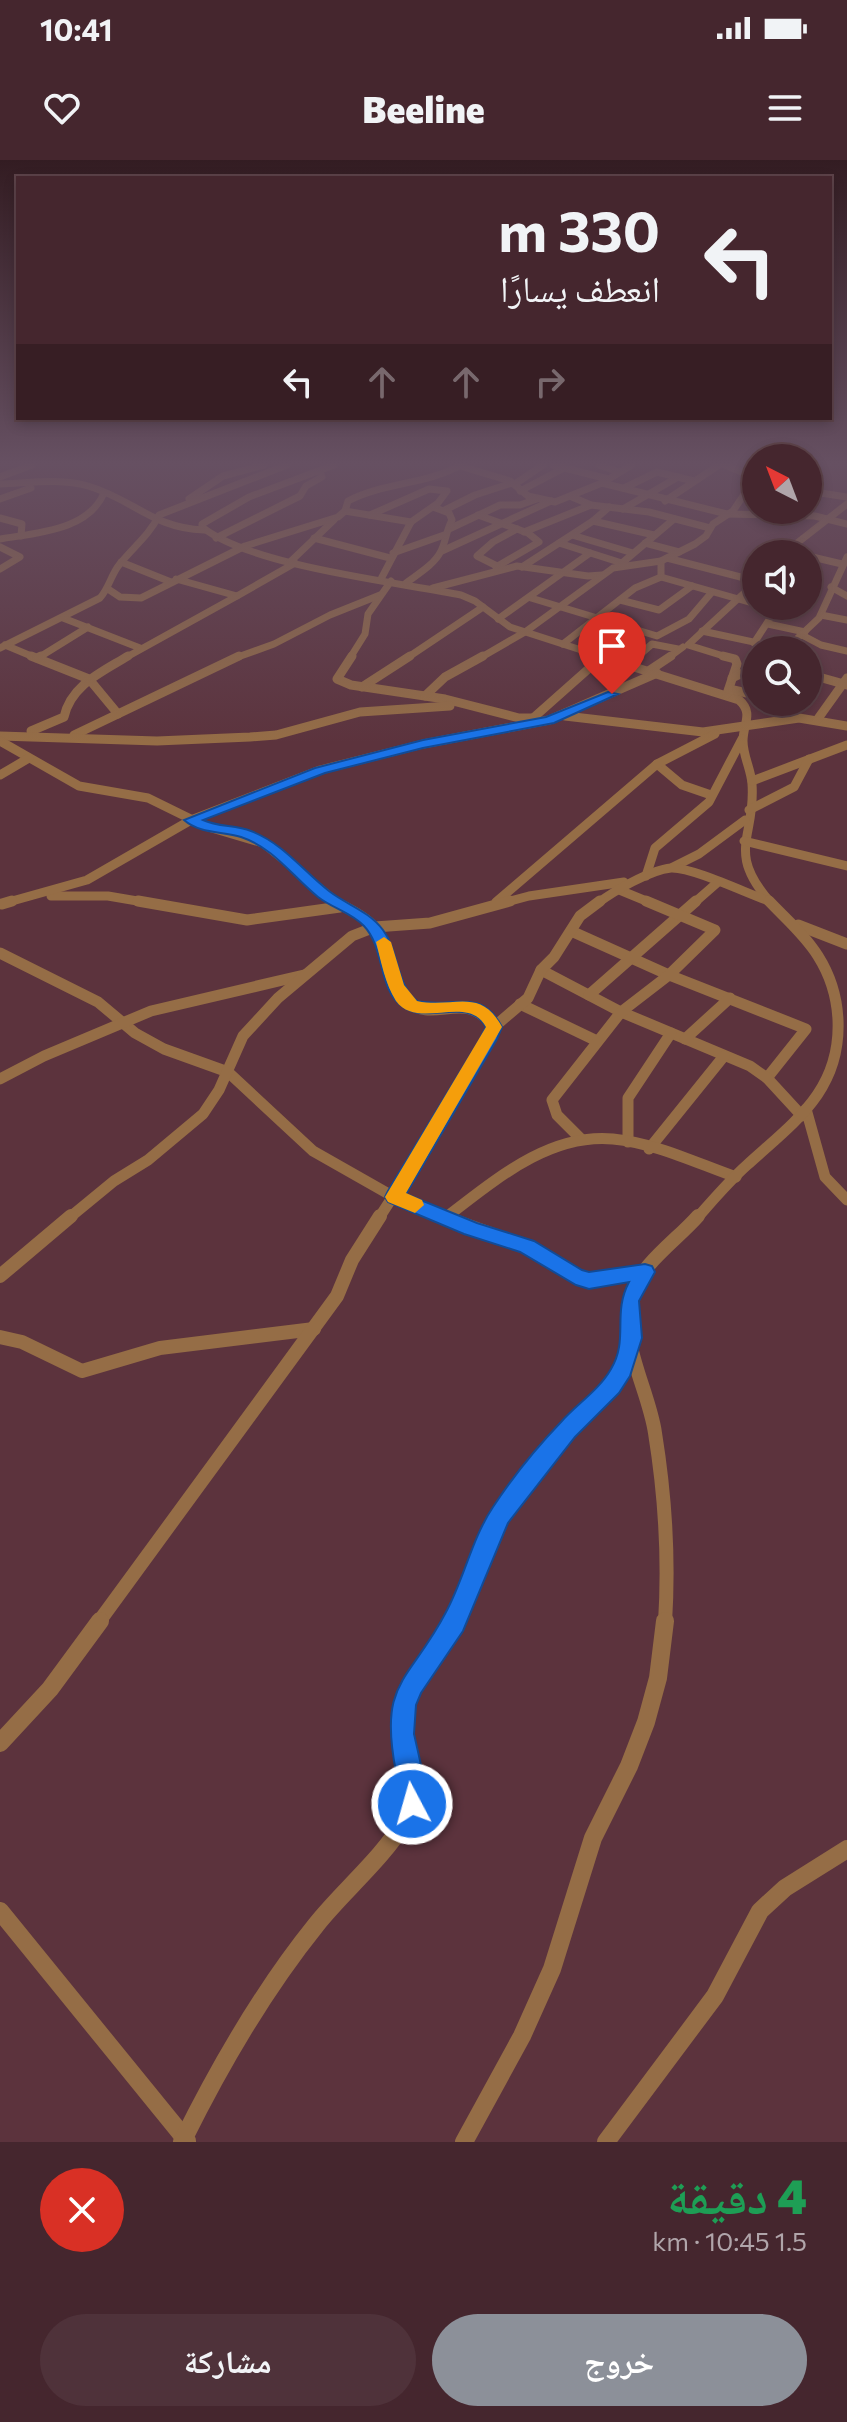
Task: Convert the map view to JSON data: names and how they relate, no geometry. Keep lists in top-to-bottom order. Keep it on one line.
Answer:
{"north":"top left","page":{"status":"10:41","header":"Beeline","turn":["330 m","انعطف يسارًا"],"heading":["4 دقيقة","1.5 km · 10:45"],"buttons":["خروج","مشاركة"]}}
